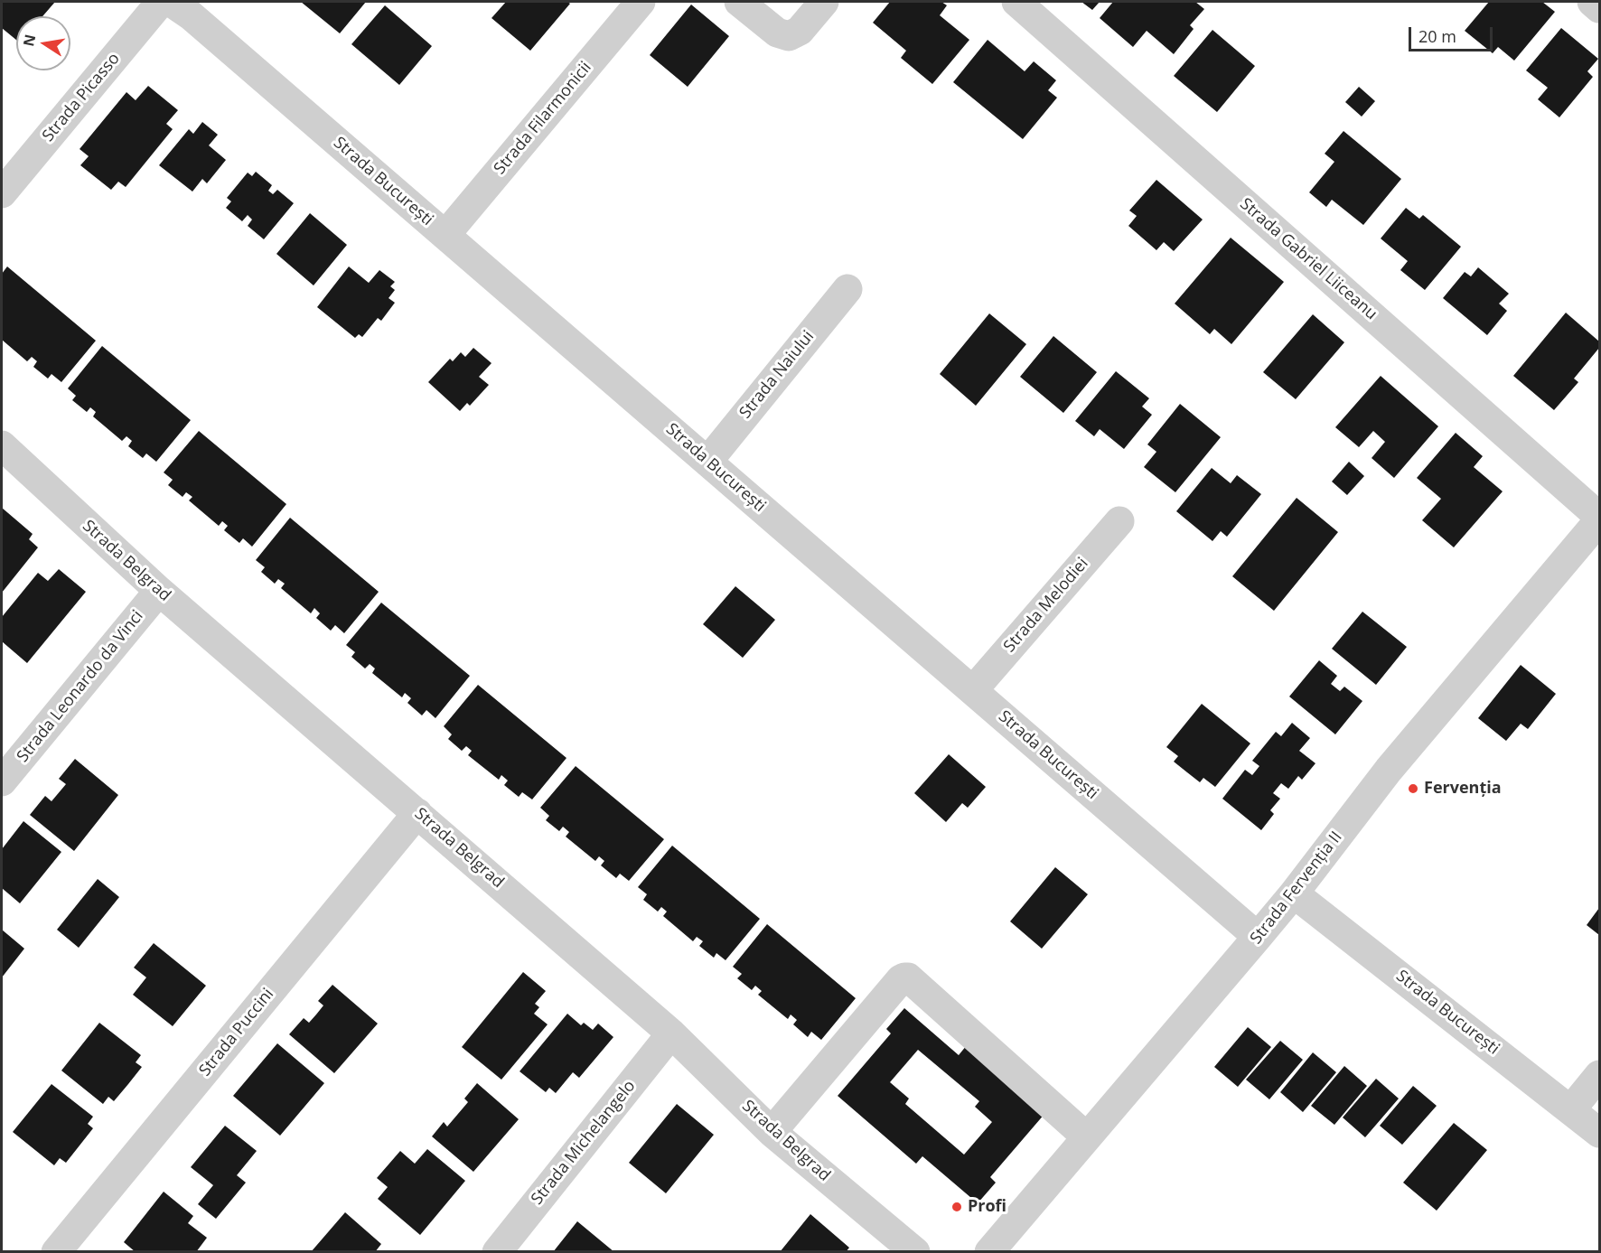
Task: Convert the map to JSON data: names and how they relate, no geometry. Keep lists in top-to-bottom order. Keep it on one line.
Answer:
{"streets":{"street":["Strada Picasso","Strada Filarmonicii","Strada București","Strada Gabriel Liiceanu","Strada Naiului","Strada Belgrad","Strada Melodiei","Strada Leonardo da Vinci","Strada Fervenția II","Strada Puccini","Strada Michelangelo"]},"crossings":[["Strada Filarmonicii","Strada București"],["Strada București","Strada Naiului"],["Strada București","Strada Melodiei"],["Strada București","Strada Fervenția II"],["Strada Gabriel Liiceanu","Strada Fervenția II"],["Strada Belgrad","Strada Leonardo da Vinci"],["Strada Belgrad","Strada Puccini"],["Strada Belgrad","Strada Michelangelo"]],"places":["Fervenția","Profi"],"scale_bar":"20 m","north":"left"}
